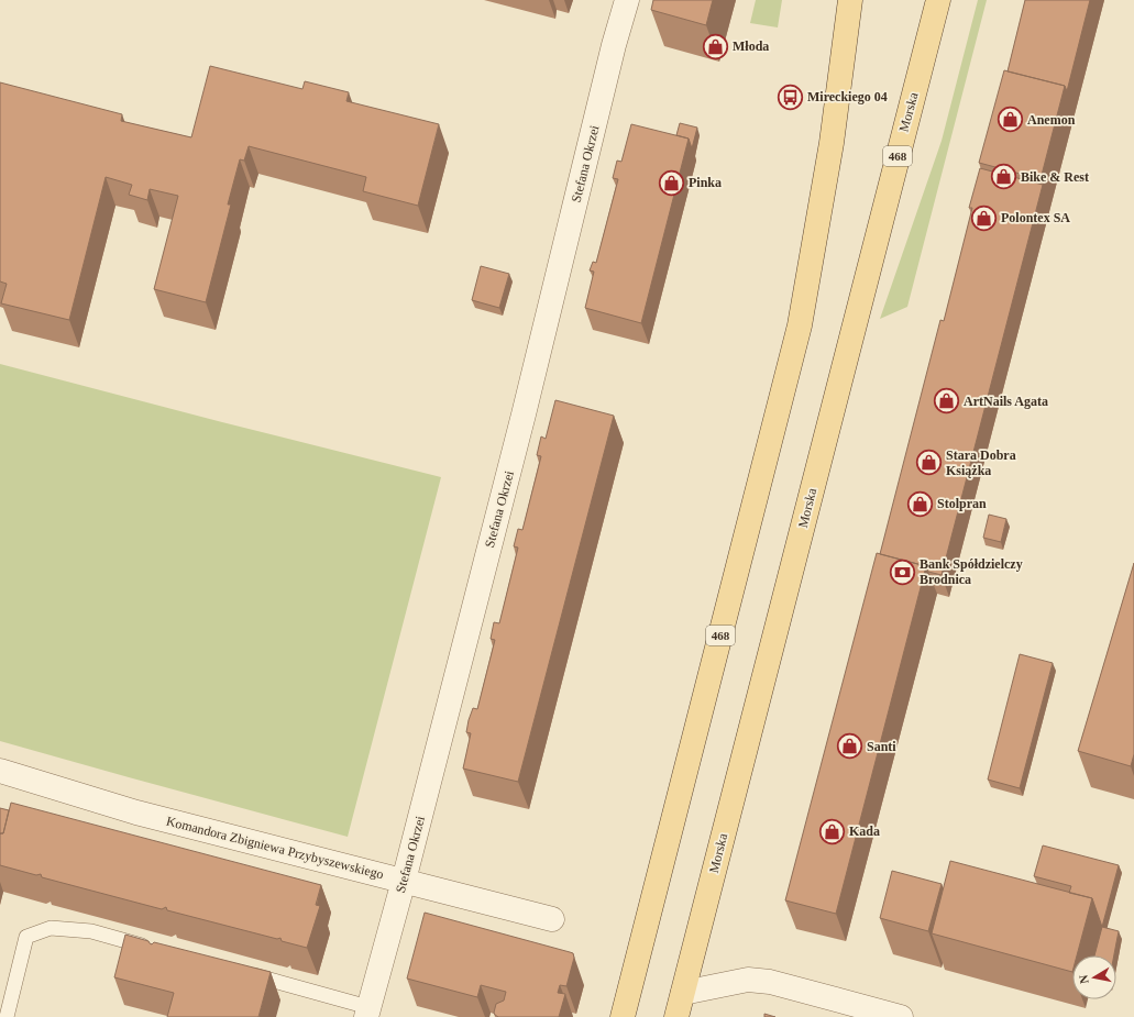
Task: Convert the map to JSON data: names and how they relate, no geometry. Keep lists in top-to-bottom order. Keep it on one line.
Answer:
{"streets":{"main road":["Morska","468"],"street":["Stefana Okrzei","Komandora Zbigniewa Przybyszewskiego"]},"crossings":[["Stefana Okrzei","Komandora Zbigniewa Przybyszewskiego"]],"places":{"shop":["Młoda","Anemon","Bike & Rest","Pinka","Polontex SA","ArtNails Agata","Stara Dobra Książka","Stolpran","Santi","Kada"],"bus stop":["Mireckiego 04"],"bank":["Bank Spółdzielczy Brodnica"]},"north":"left"}
